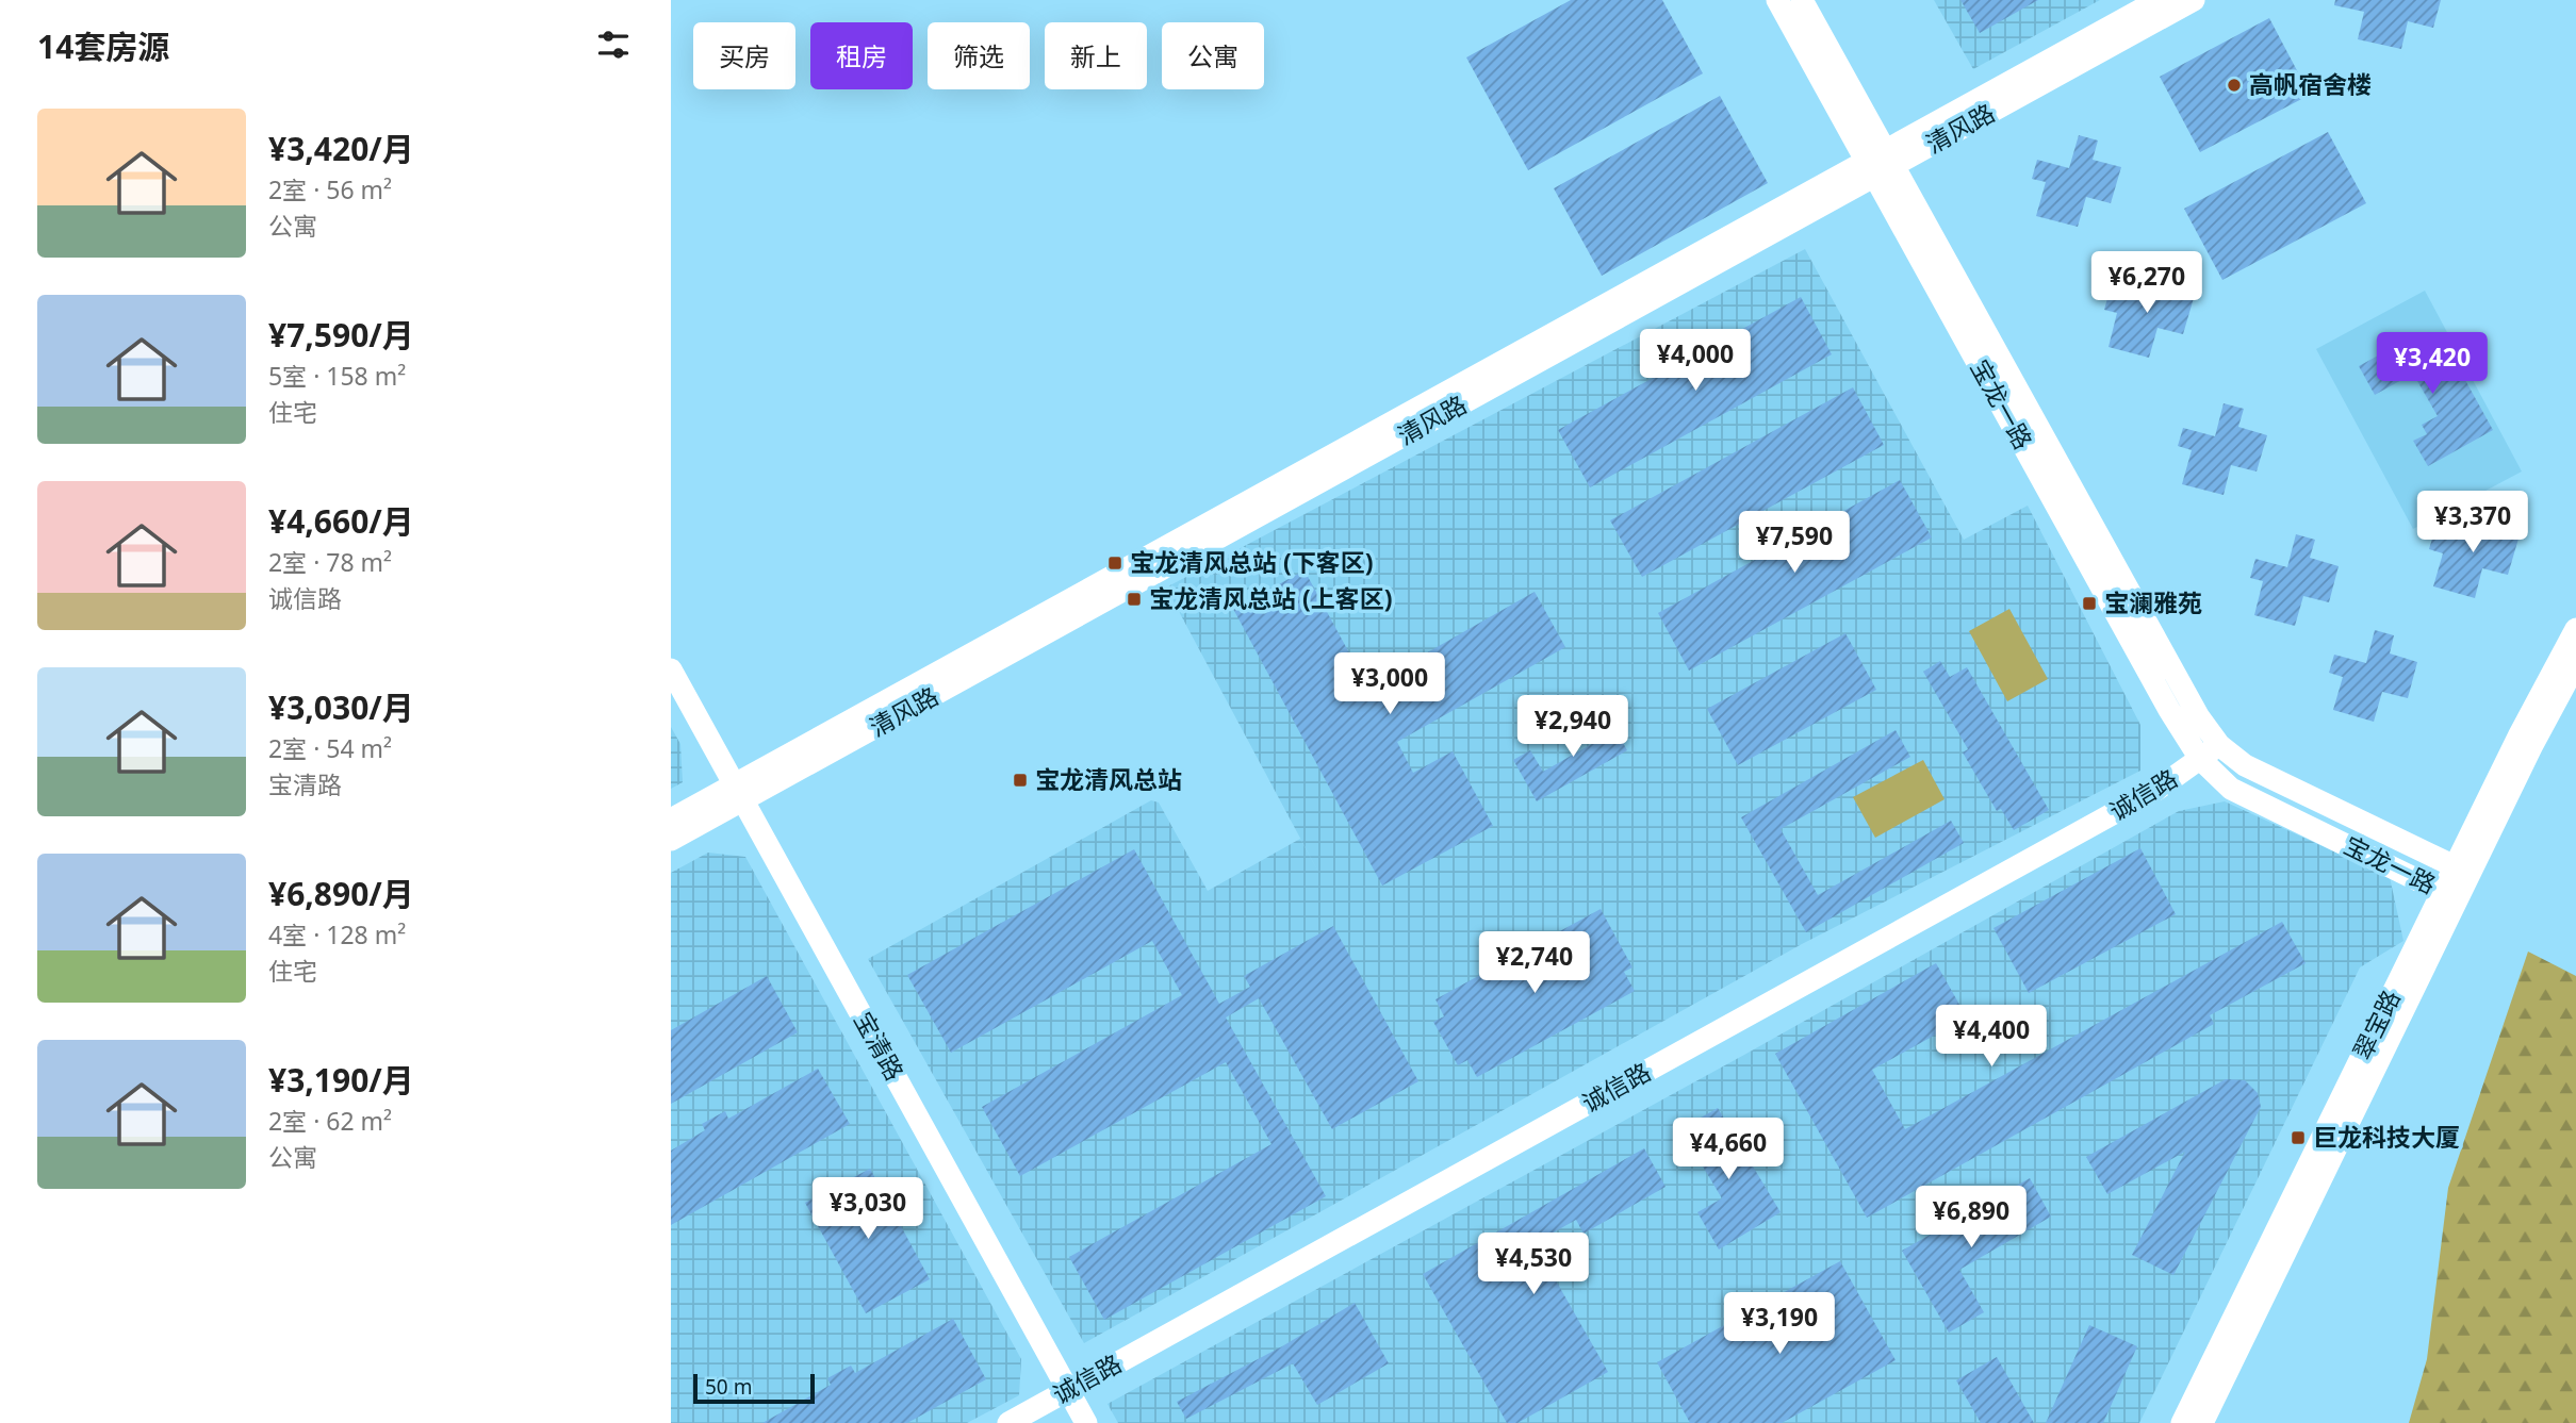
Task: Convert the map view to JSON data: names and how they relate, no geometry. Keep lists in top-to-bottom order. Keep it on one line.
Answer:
{"streets":{"street":["清风路","宝龙一路","诚信路","翠宝路","宝清路"]},"crossings":[["清风路","宝龙一路"],["清风路","宝清路"],["宝龙一路","诚信路"],["宝龙一路","翠宝路"],["诚信路","宝清路"]],"places":{"other":["高帆宿舍楼"],"transit":["宝龙清风总站 (下客区)","宝龙清风总站 (上客区)","宝澜雅苑","宝龙清风总站","巨龙科技大厦"]},"scale_bar":"50 m","page":{"heading":"14套房源","chip":["买房","租房","筛选","新上","公寓"],"list":[{"name":"¥3,420/月","note":"2室 · 56 m² · 公寓"},{"name":"¥7,590/月","note":"5室 · 158 m² · 住宅"},{"name":"¥4,660/月","note":"2室 · 78 m² · 诚信路"},{"name":"¥3,030/月","note":"2室 · 54 m² · 宝清路"},{"name":"¥6,890/月","note":"4室 · 128 m² · 住宅"},{"name":"¥3,190/月","note":"2室 · 62 m² · 公寓"}],"price":["¥6,270","¥4,000","¥3,420","¥3,370","¥7,590","¥3,000","¥2,940","¥2,740","¥4,400","¥4,660","¥3,030","¥6,890","¥4,530","¥3,190"],"scale":"50 m"}}
